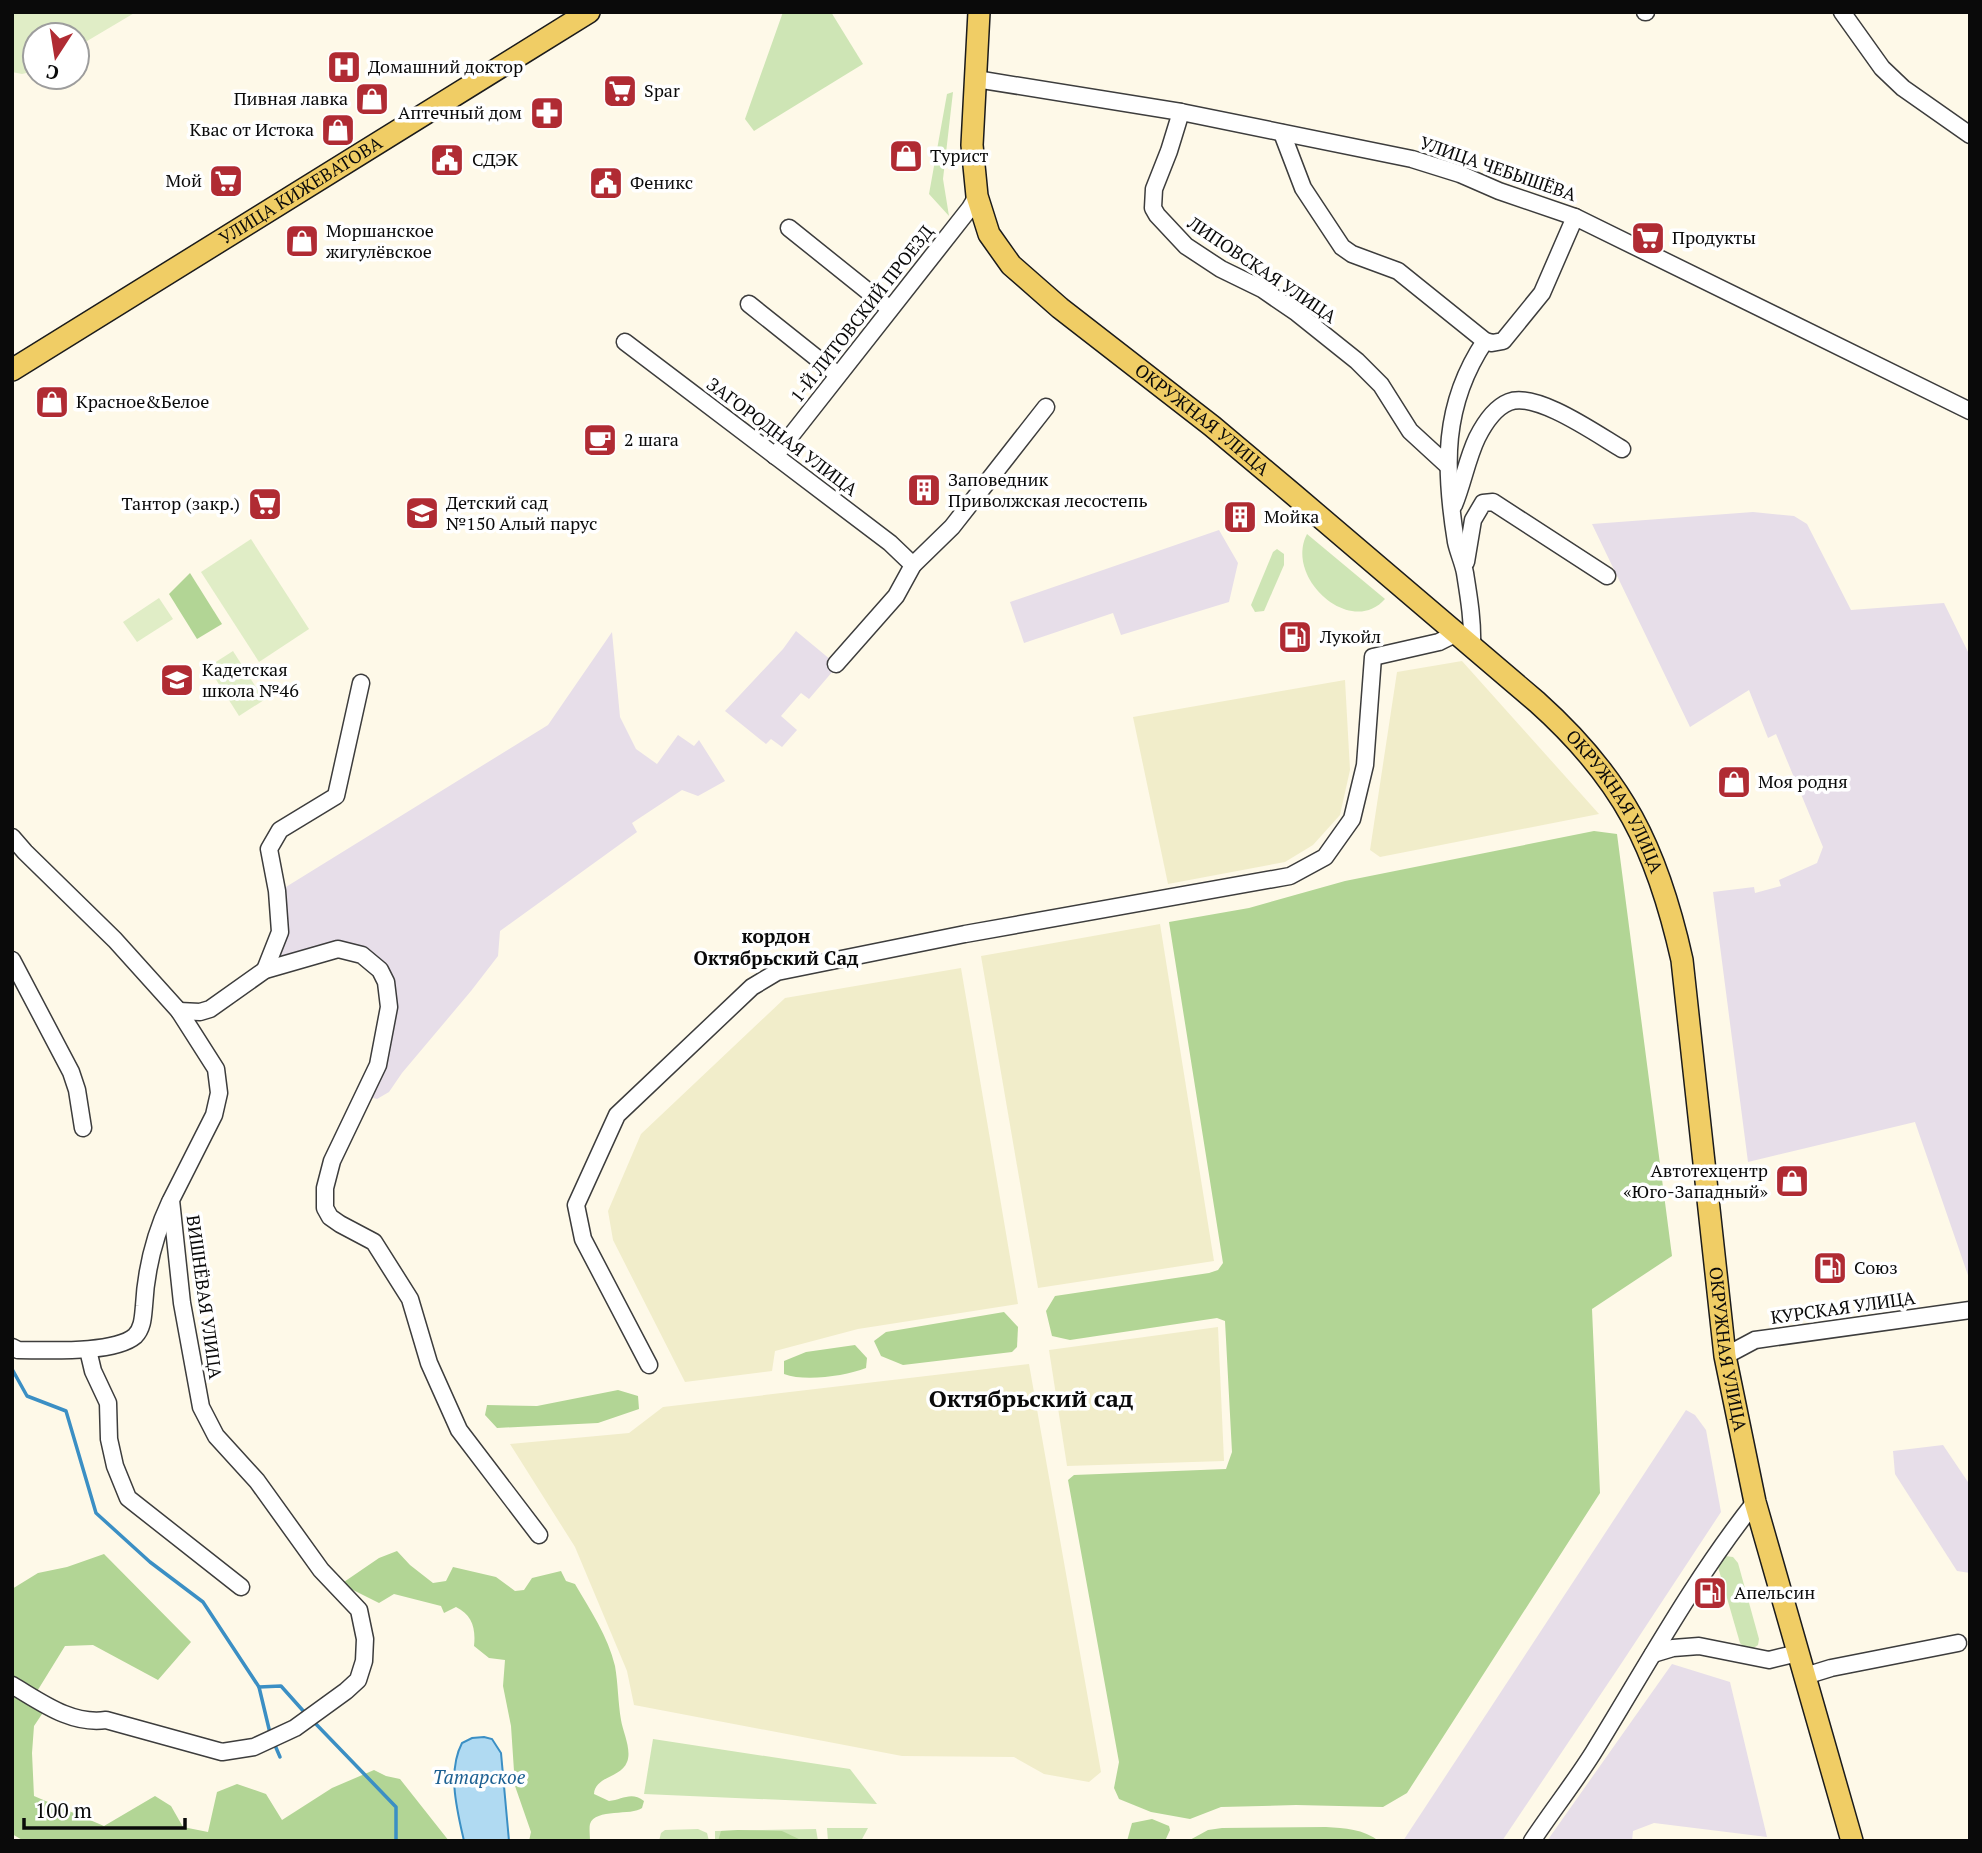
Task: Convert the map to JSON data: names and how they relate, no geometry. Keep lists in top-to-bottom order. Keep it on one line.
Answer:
{"streets":{"main road":["УЛИЦА КИЖЕВАТОВА","ОКРУЖНАЯ УЛИЦА"],"street":["УЛИЦА ЧЕБЫШЁВА","ЛИПОВСКАЯ УЛИЦА","1-Й ЛИТОВСКИЙ ПРОЕЗД","ЗАГОРОДНАЯ УЛИЦА","ВИШНЁВАЯ УЛИЦА","КУРСКАЯ УЛИЦА"]},"crossings":[["УЛИЦА ЧЕБЫШЁВА","ЛИПОВСКАЯ УЛИЦА"],["УЛИЦА ЧЕБЫШЁВА","ОКРУЖНАЯ УЛИЦА"],["1-Й ЛИТОВСКИЙ ПРОЕЗД","ОКРУЖНАЯ УЛИЦА"],["1-Й ЛИТОВСКИЙ ПРОЕЗД","ЗАГОРОДНАЯ УЛИЦА"],["ОКРУЖНАЯ УЛИЦА","КУРСКАЯ УЛИЦА"]],"districts":["кордон Октябрьский Сад","Октябрьский сад"],"water":["Татарское"],"places":{"hospital":["Домашний доктор"],"supermarket":["Spar","Мой","Продукты","Тантор (закр.)"],"shop":["Пивная лавка","Квас от Истока","Турист","Моршанское жигулёвское","Красное&Белое","Моя родня","Автотехцентр «Юго-Западный»"],"pharmacy":["Аптечный дом"],"public building":["СДЭК","Феникс"],"cafe":["2 шага"],"building":["Заповедник Приволжская лесостепь","Мойка"],"school or university":["Детский сад №150 Алый парус","Кадетская школа №46"],"fuel station":["Лукойл","Союз","Апельсин"]},"scale_bar":"100 m","north":"bottom"}
